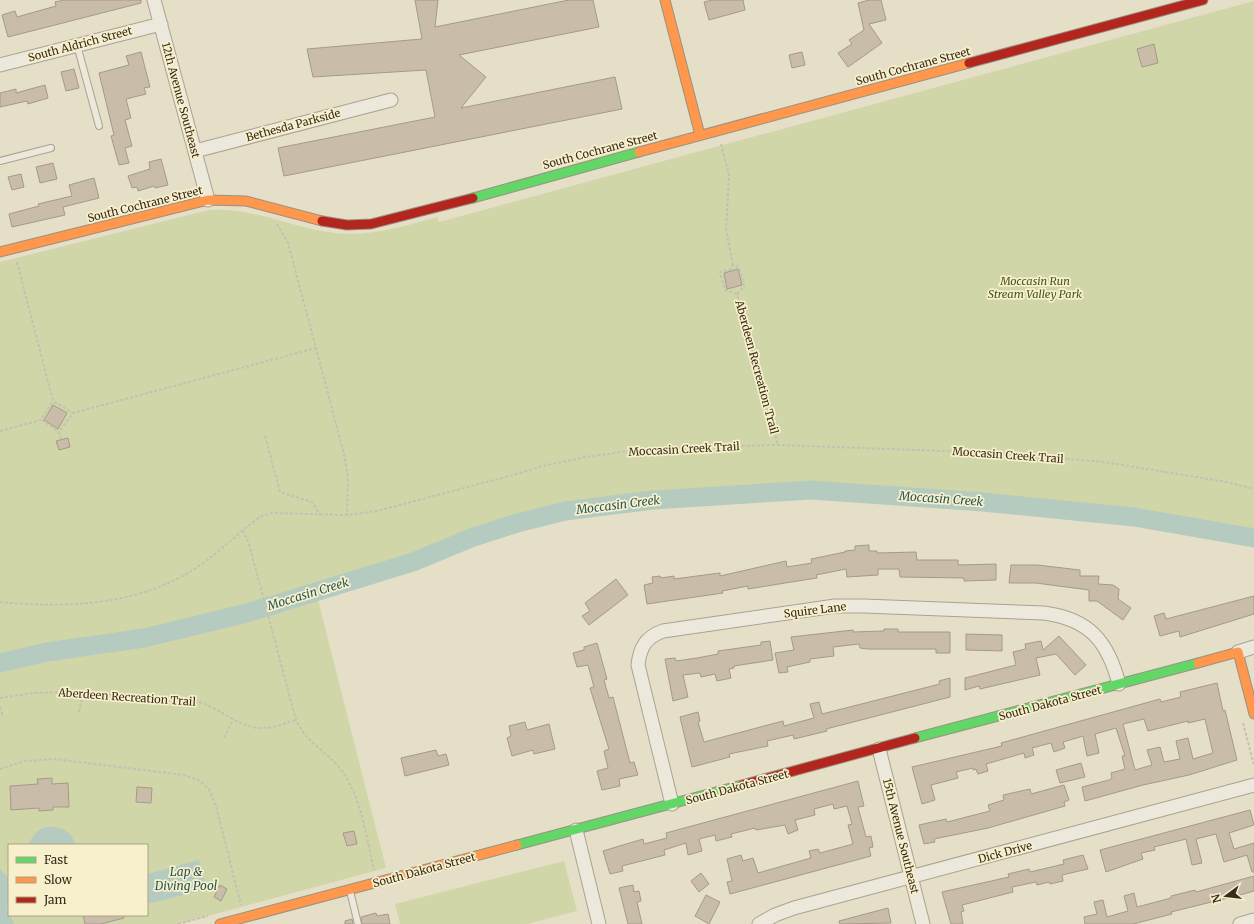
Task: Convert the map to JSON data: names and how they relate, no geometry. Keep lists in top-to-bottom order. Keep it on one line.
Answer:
{"streets":{"street":["South Aldrich Street","South Cochrane Street","12th Avenue Southeast","Bethesda Parkside","Squire Lane","South Dakota Street","15th Avenue Southeast","Dick Drive"],"path":["Aberdeen Recreation Trail","Moccasin Creek Trail"]},"crossings":[["South Aldrich Street","12th Avenue Southeast"],["South Cochrane Street","12th Avenue Southeast"],["South Cochrane Street","Aberdeen Recreation Trail"],["12th Avenue Southeast","Bethesda Parkside"],["Aberdeen Recreation Trail","Moccasin Creek Trail"],["Squire Lane","South Dakota Street"],["South Dakota Street","15th Avenue Southeast"],["15th Avenue Southeast","Dick Drive"]],"water":["Moccasin Creek","Lap & Diving Pool"],"parks":["Moccasin Run Stream Valley Park"],"legend":["Fast","Slow","Jam"],"north":"left"}
